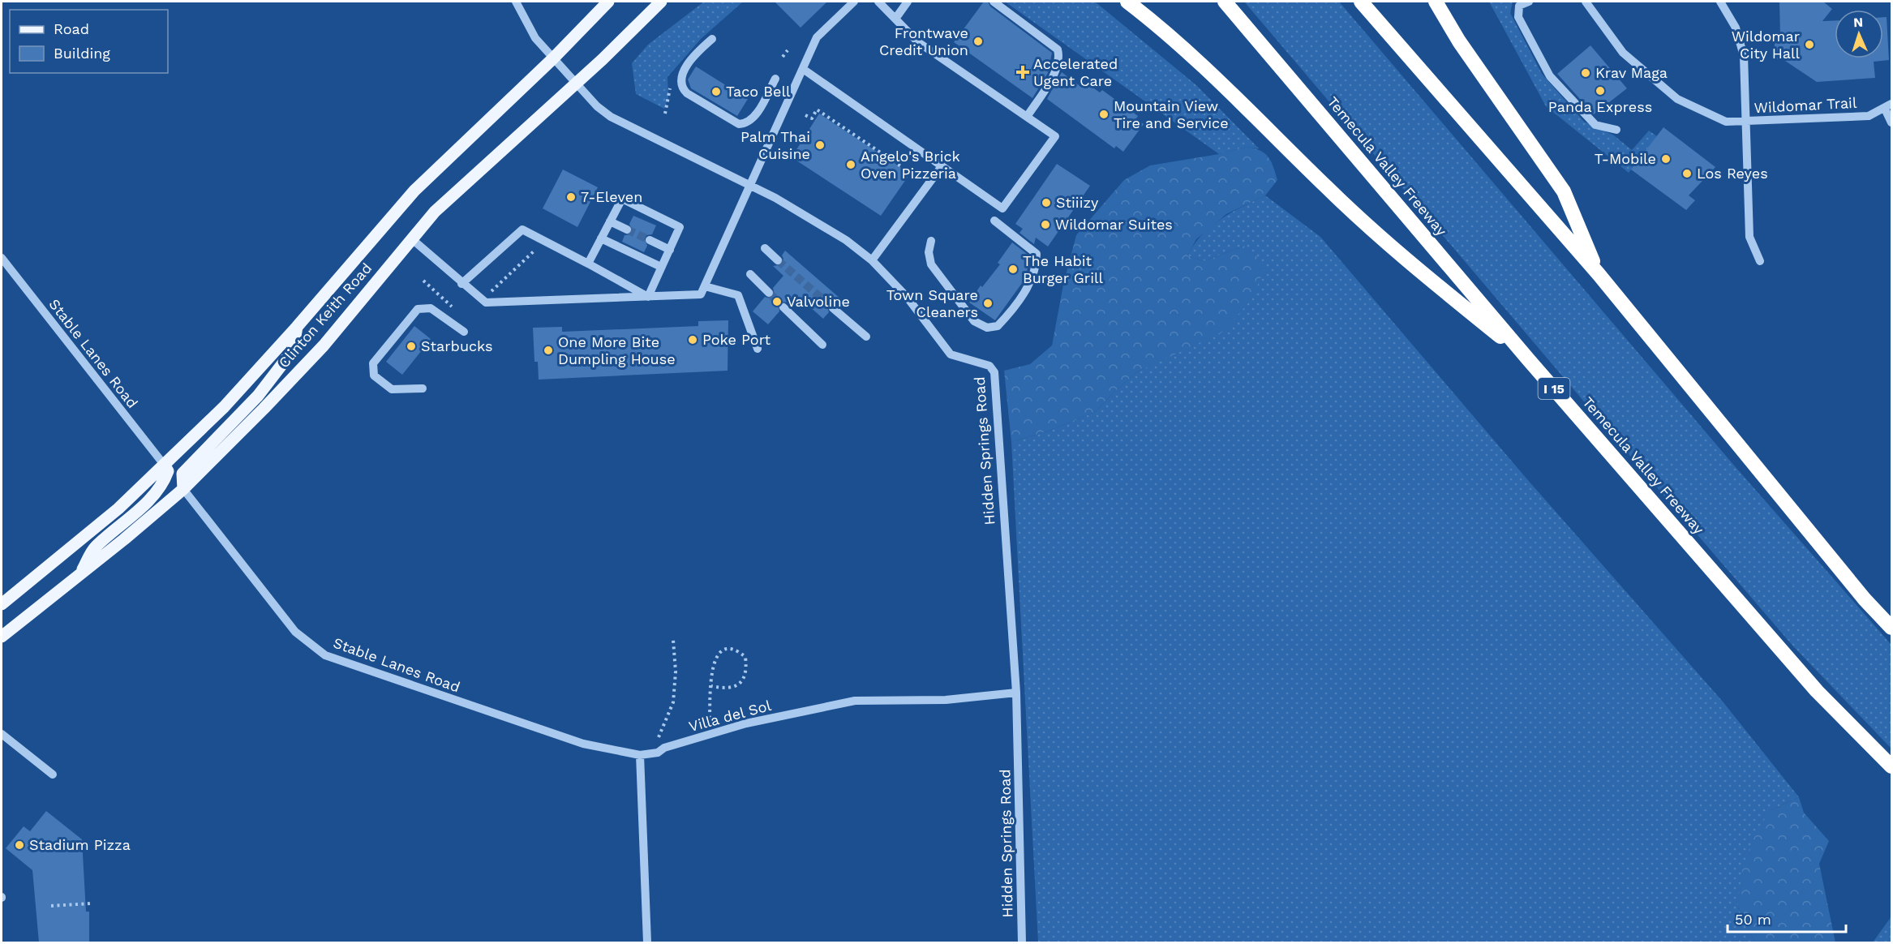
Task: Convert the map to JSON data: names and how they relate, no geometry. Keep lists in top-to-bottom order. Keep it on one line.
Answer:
{"streets":{"highway":["Temecula Valley Freeway","I 15"],"main road":["Clinton Keith Road"],"street":["Wildomar Trail","Stable Lanes Road","Hidden Springs Road","Villa del Sol"]},"crossings":[["Clinton Keith Road","Stable Lanes Road"],["Clinton Keith Road","Hidden Springs Road"],["Stable Lanes Road","Villa del Sol"],["Hidden Springs Road","Villa del Sol"]],"places":{"other":["Frontwave Credit Union","Wildomar City Hall","Krav Maga","Panda Express","Taco Bell","Mountain View Tire and Service","Palm Thai Cuisine","T-Mobile","Angelo's Brick Oven Pizzeria","Los Reyes","7-Eleven","Stiiizy","Wildomar Suites","The Habit Burger Grill","Valvoline","Town Square Cleaners","Poke Port","Starbucks","One More Bite Dumpling House","Stadium Pizza"],"health":["Accelerated Ugent Care"]},"legend":["Road","Building"],"scale_bar":"50 m","north":"top"}
